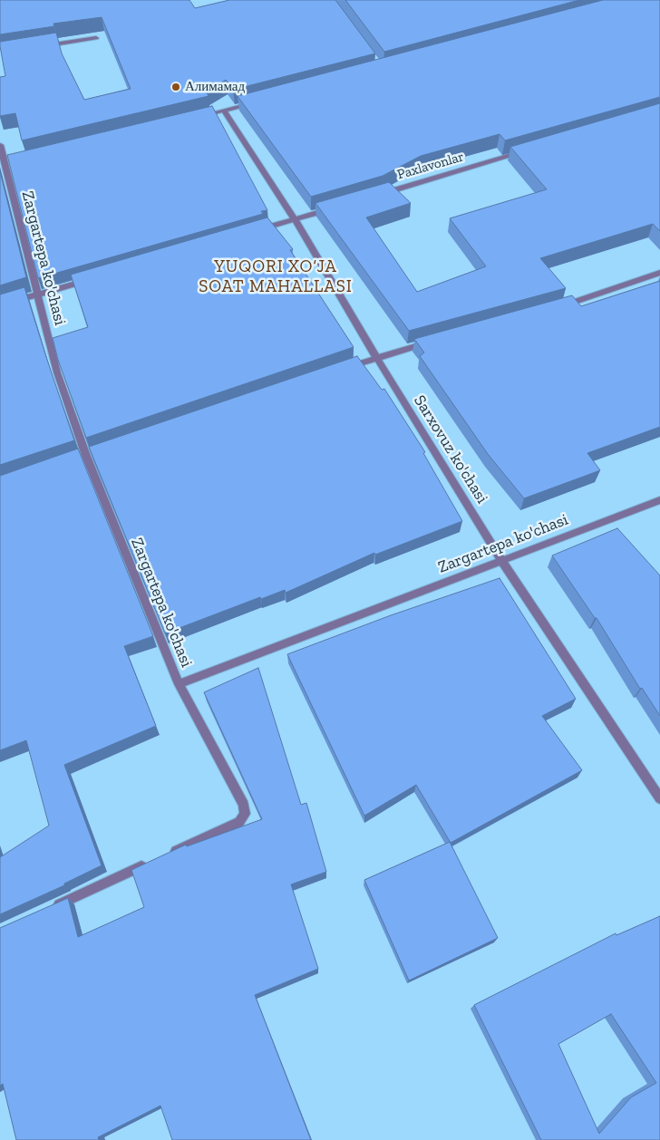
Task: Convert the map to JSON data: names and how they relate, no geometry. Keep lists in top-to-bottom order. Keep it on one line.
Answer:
{"streets":{"street":["Paxlavonlar","Zargartepa ko'chasi","Sarxovuz ko'chasi"]},"crossings":[["Zargartepa ko'chasi","Sarxovuz ko'chasi"]],"districts":["YUQORI XO‘JA SOAT MAHALLASI"],"places":["Алимамад"]}
